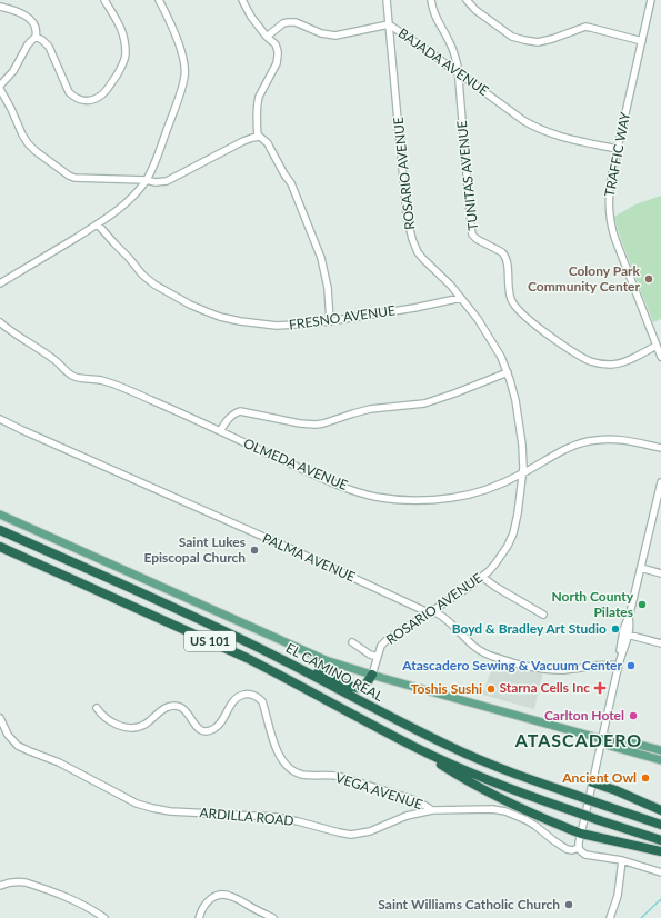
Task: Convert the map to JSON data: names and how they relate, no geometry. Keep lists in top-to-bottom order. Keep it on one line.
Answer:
{"streets":{"highway":["US 101","EL CAMINO REAL"],"street":["BAJADA AVENUE","TRAFFIC WAY","ROSARIO AVENUE","TUNITAS AVENUE","FRESNO AVENUE","OLMEDA AVENUE","PALMA AVENUE","VEGA AVENUE","ARDILLA ROAD"]},"crossings":[["BAJADA AVENUE","TRAFFIC WAY"],["BAJADA AVENUE","ROSARIO AVENUE"],["BAJADA AVENUE","TUNITAS AVENUE"],["TRAFFIC WAY","TUNITAS AVENUE"],["ROSARIO AVENUE","FRESNO AVENUE"],["ROSARIO AVENUE","OLMEDA AVENUE"],["ROSARIO AVENUE","PALMA AVENUE"],["ROSARIO AVENUE","EL CAMINO REAL"],["VEGA AVENUE","ARDILLA ROAD"]],"districts":["ATASCADERO"],"places":{"other":["Colony Park Community Center","Saint Lukes Episcopal Church","North County Pilates","Boyd & Bradley Art Studio","Atascadero Sewing & Vacuum Center","Toshis Sushi","Carlton Hotel","Ancient Owl","Saint Williams Catholic Church"],"health":["Starna Cells Inc"]}}
